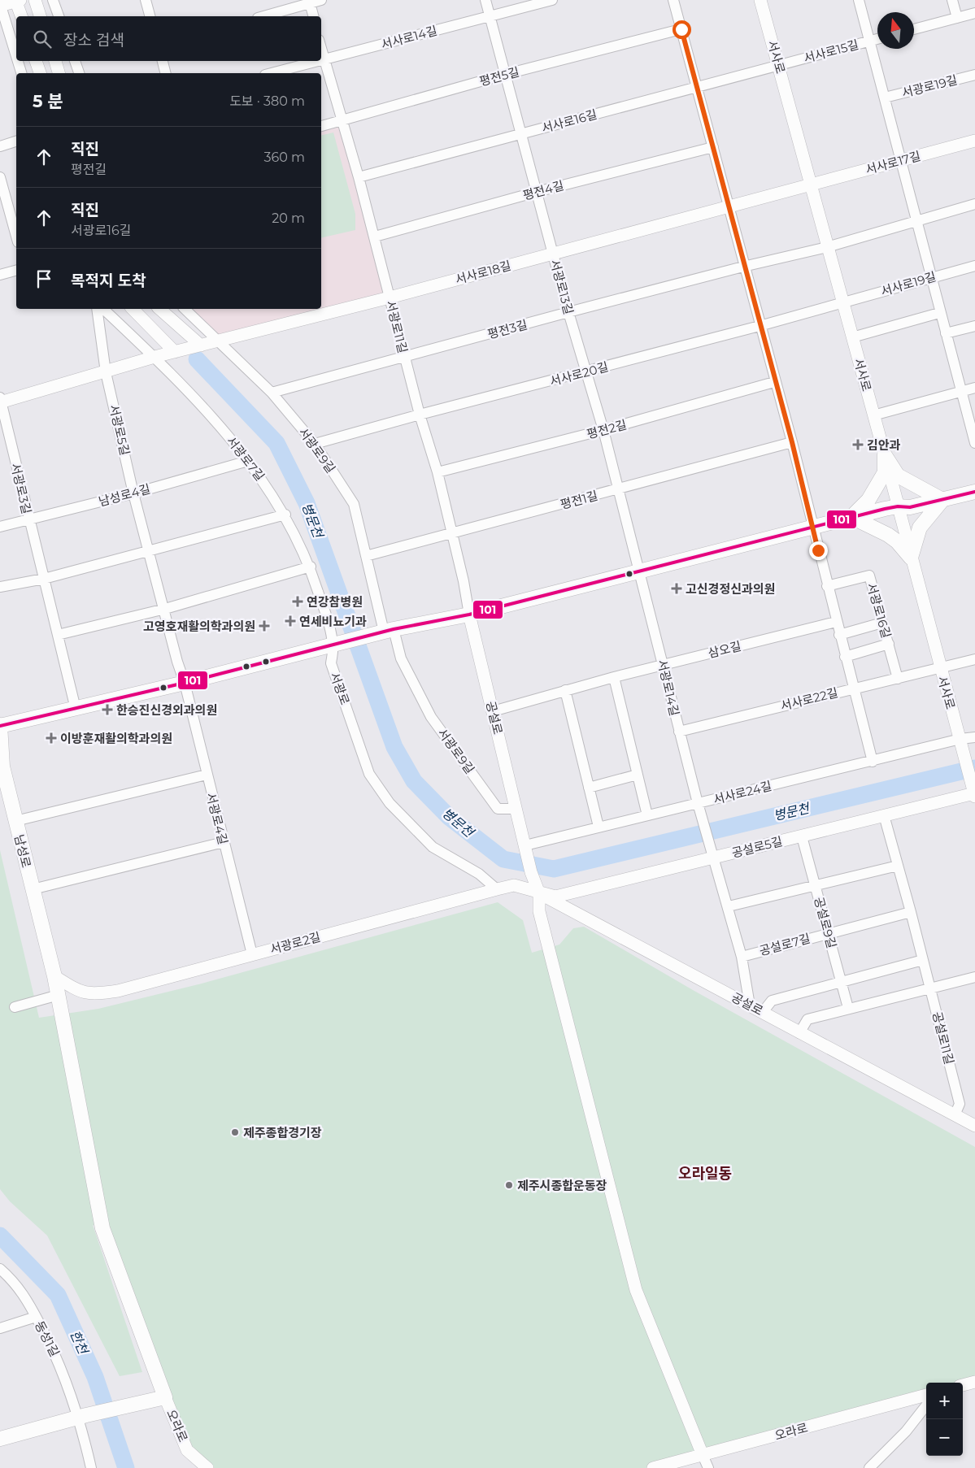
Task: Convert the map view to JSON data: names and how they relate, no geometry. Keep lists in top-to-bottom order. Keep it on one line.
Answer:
{"streets":{"main road":["남성로","오라로"],"street":["서사로14길","서사로15길","서사로","평전5길","서광로19길","서사로16길","서사로17길","평전4길","서사로18길","서사로19길","서광로13길","서광로11길","평전3길","서사로20길","평전2길","서광로5길","서광로9길","서광로7길","서광로3길","남성로4길","평전1길","서광로16길","삼오길","서광로14길","서광로","서사로22길","공설로","서사로24길","서광로4길","공설로5길","공설로9길","서광로2길","공설로7길","공설로11길","동성1길"]},"crossings":[["서사로14길","서광로13길"],["서사로14길","서광로11길"],["서사로15길","서사로"],["서사로15길","서광로19길"],["서사로15길","서사로16길"],["서사로","서사로16길"],["서사로","서사로17길"],["서사로","서사로18길"],["서사로","서사로19길"],["서사로","평전3길"],["서사로","서사로20길"],["서사로","서사로22길"],["서사로","서사로24길"],["서사로","공설로5길"],["평전5길","서광로13길"],["평전5길","서광로11길"],["서광로19길","서사로17길"],["서광로19길","서사로19길"],["서광로19길","평전3길"],["서사로16길","서광로13길"],["서사로16길","서광로11길"],["서사로17길","서사로18길"],["평전4길","서광로13길"],["평전4길","서광로11길"],["서사로18길","서광로13길"],["서사로18길","서광로11길"],["서사로18길","서광로9길"],["서사로18길","서광로7길"],["서사로19길","서사로20길"],["서광로13길","평전3길"],["서광로13길","서사로20길"],["서광로13길","평전2길"],["서광로13길","평전1길"],["서광로13길","서광로14길"],["서광로11길","평전3길"],["서광로11길","서사로20길"],["서광로11길","평전2길"],["서광로11길","평전1길"],["서광로11길","공설로"],["평전3길","서광로9길"],["서사로20길","서광로9길"],["서광로5길","남성로4길"],["서광로5길","서광로4길"],["서광로9길","평전1길"],["서광로9길","공설로"],["서광로7길","남성로4길"],["서광로7길","서광로"],["서광로3길","남성로4길"],["삼오길","서광로14길"],["삼오길","공설로"],["서광로14길","서사로22길"],["서광로14길","서사로24길"],["서광로14길","공설로5길"],["서광로","서광로2길"],["공설로","서사로24길"],["공설로","공설로5길"],["공설로","서광로2길"],["공설로","공설로11길"],["서광로4길","서광로2길"],["공설로5길","공설로9길"],["공설로5길","서광로2길"],["공설로5길","공설로11길"],["남성로","서광로2길"],["남성로","오라로"],["공설로9길","공설로7길"],["동성1길","오라로"]],"districts":["오라일동"],"water":["병문천","한천"],"places":{"health":["김안과","고신경정신과의원","연강참병원","연세비뇨기과","고영호재활의학과의원","한승진신경외과의원","이방훈재활의학과의원"],"other":["제주종합경기장","제주시종합운동장"]},"lines":["transit line 101"],"north":"top","page":{"search":"장소 검색","heading":["5 분","도보 · 380 m"],"list":[["직진","평전길","360 m"],["직진","서광로16길","20 m"],"목적지 도착"],"map_buttons":["+","−"]}}
